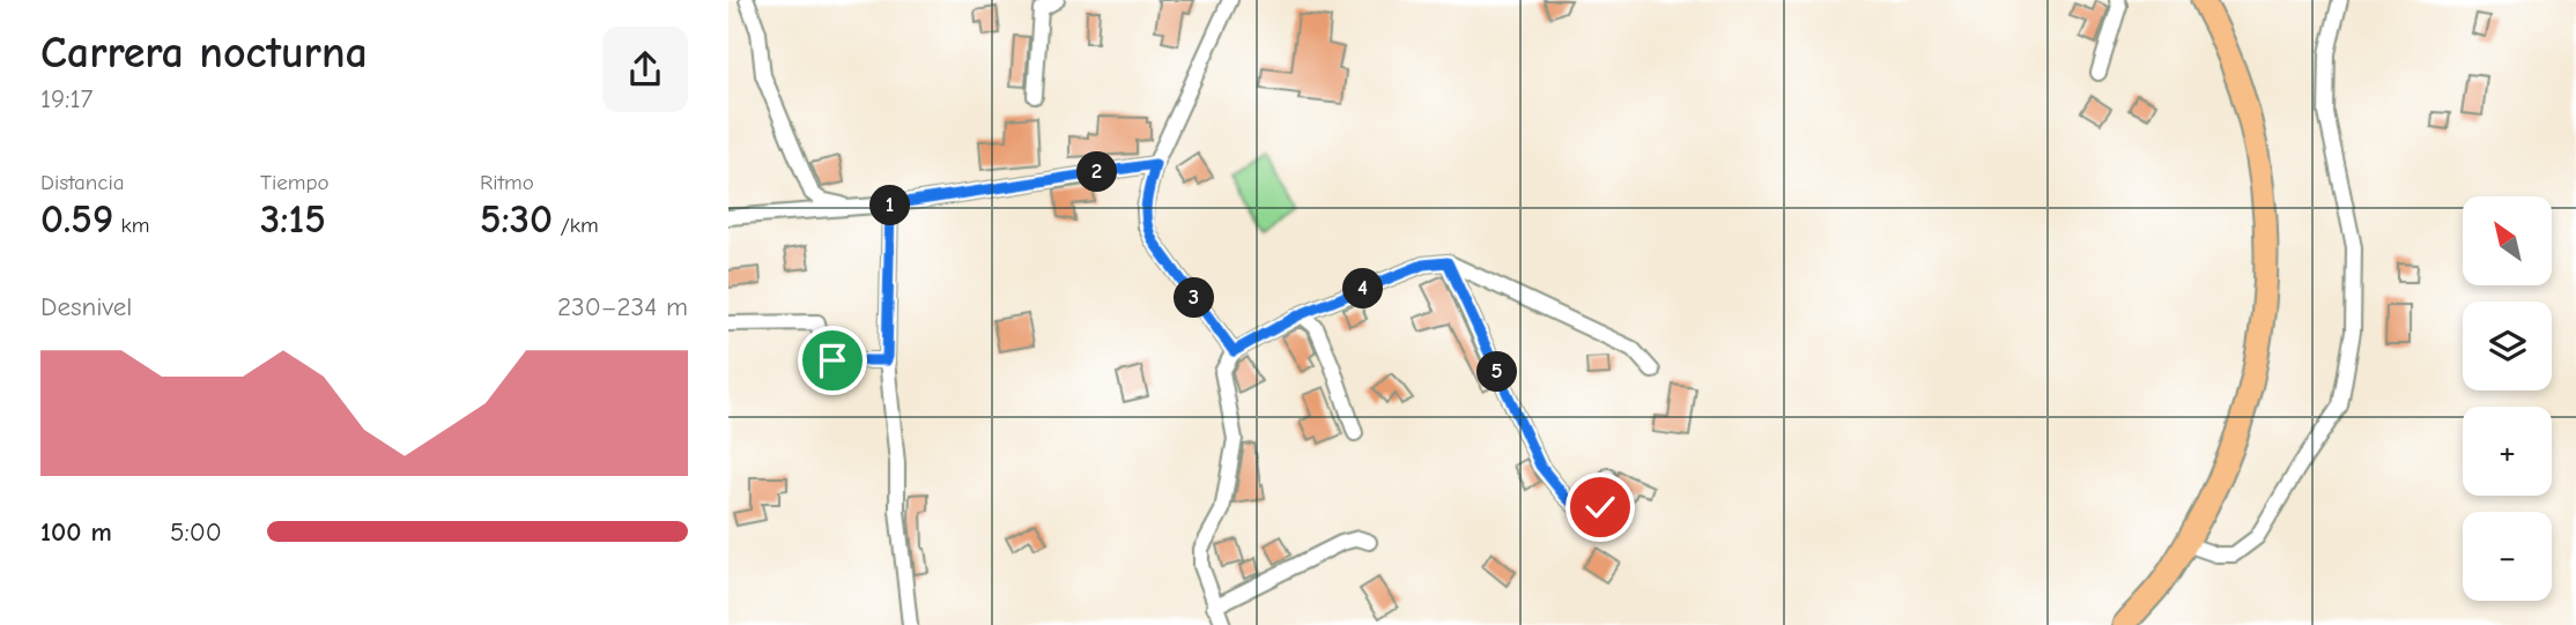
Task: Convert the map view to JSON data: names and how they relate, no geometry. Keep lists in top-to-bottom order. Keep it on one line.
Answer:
{"north":"top left","page":{"heading":["Carrera nocturna","19:17"],"stats":[["Distancia","0.59 km"],["Tiempo","3:15"],["Ritmo","5:30 /km"]],"pins":["2","1","4","3","5"],"map_buttons":["+","−"],"chart":["Desnivel","230–234 m"],"list":[{"name":"100 m","note":"5:00"}]}}
